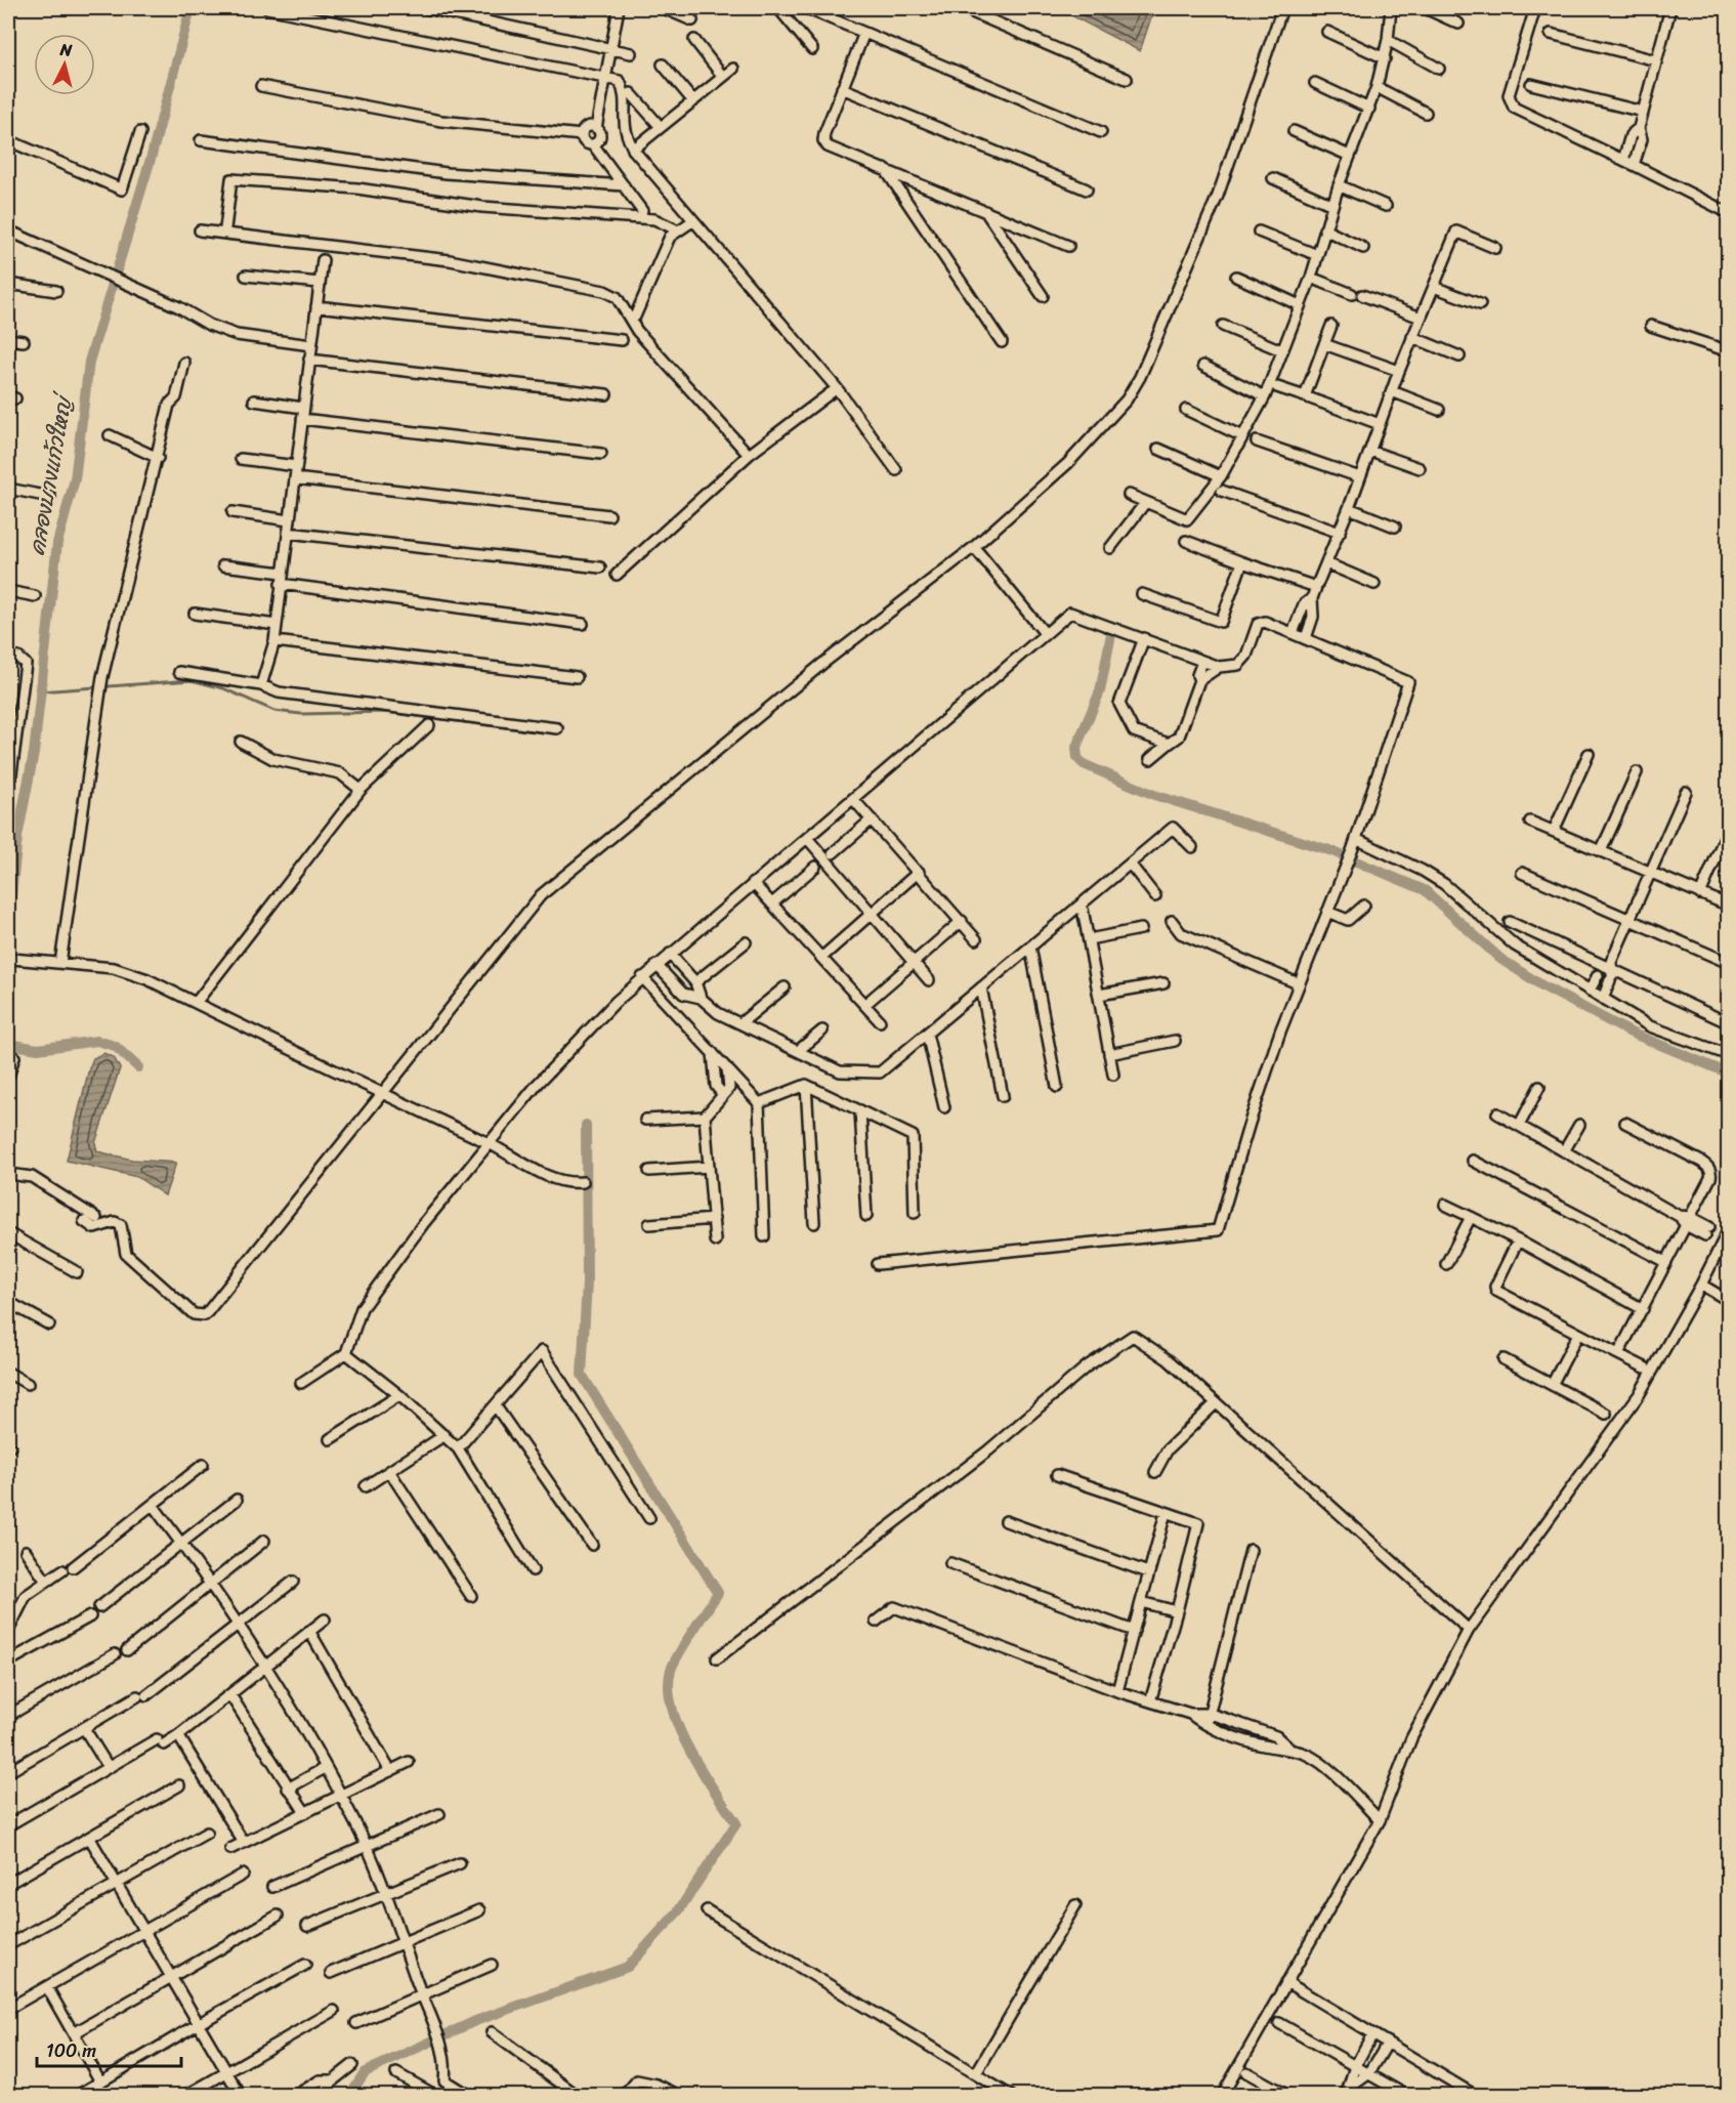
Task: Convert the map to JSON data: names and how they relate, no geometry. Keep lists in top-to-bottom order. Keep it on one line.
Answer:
{"water":["คลองบางแก้วใหญ่"],"scale_bar":"100 m","north":"top"}
